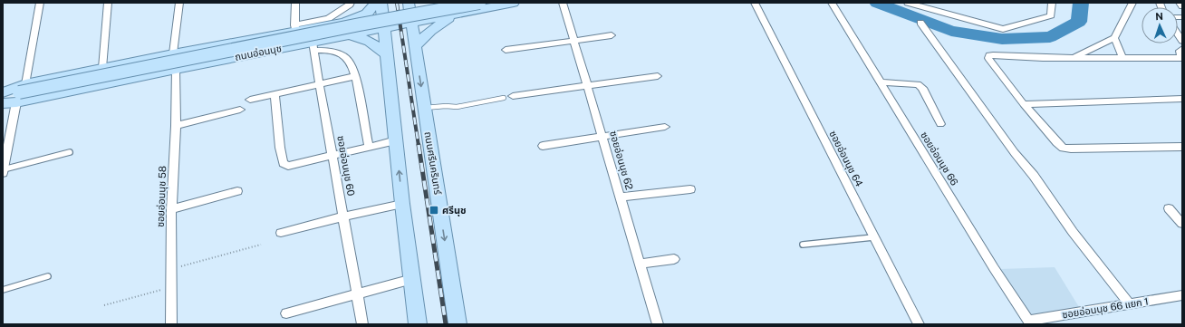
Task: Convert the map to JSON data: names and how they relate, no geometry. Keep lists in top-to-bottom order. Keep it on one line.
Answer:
{"streets":{"main road":["ถนนอ่อนนุช","ถนนศรีนครินทร์"],"street":["ซอยอ่อนนุช 64","ซอยอ่อนนุช 66","ซอยอ่อนนุช 62","ซอยอ่อนนุช 60","ซอยอ่อนนุช 58","ซอยอ่อนนุช 66 แยก 1"]},"crossings":[["ถนนอ่อนนุช","ถนนศรีนครินทร์"],["ถนนอ่อนนุช","ซอยอ่อนนุช 60"],["ถนนอ่อนนุช","ซอยอ่อนนุช 58"],["ซอยอ่อนนุช 66","ซอยอ่อนนุช 66 แยก 1"]],"places":{"transit":["ศรีนุช"]},"north":"top"}
